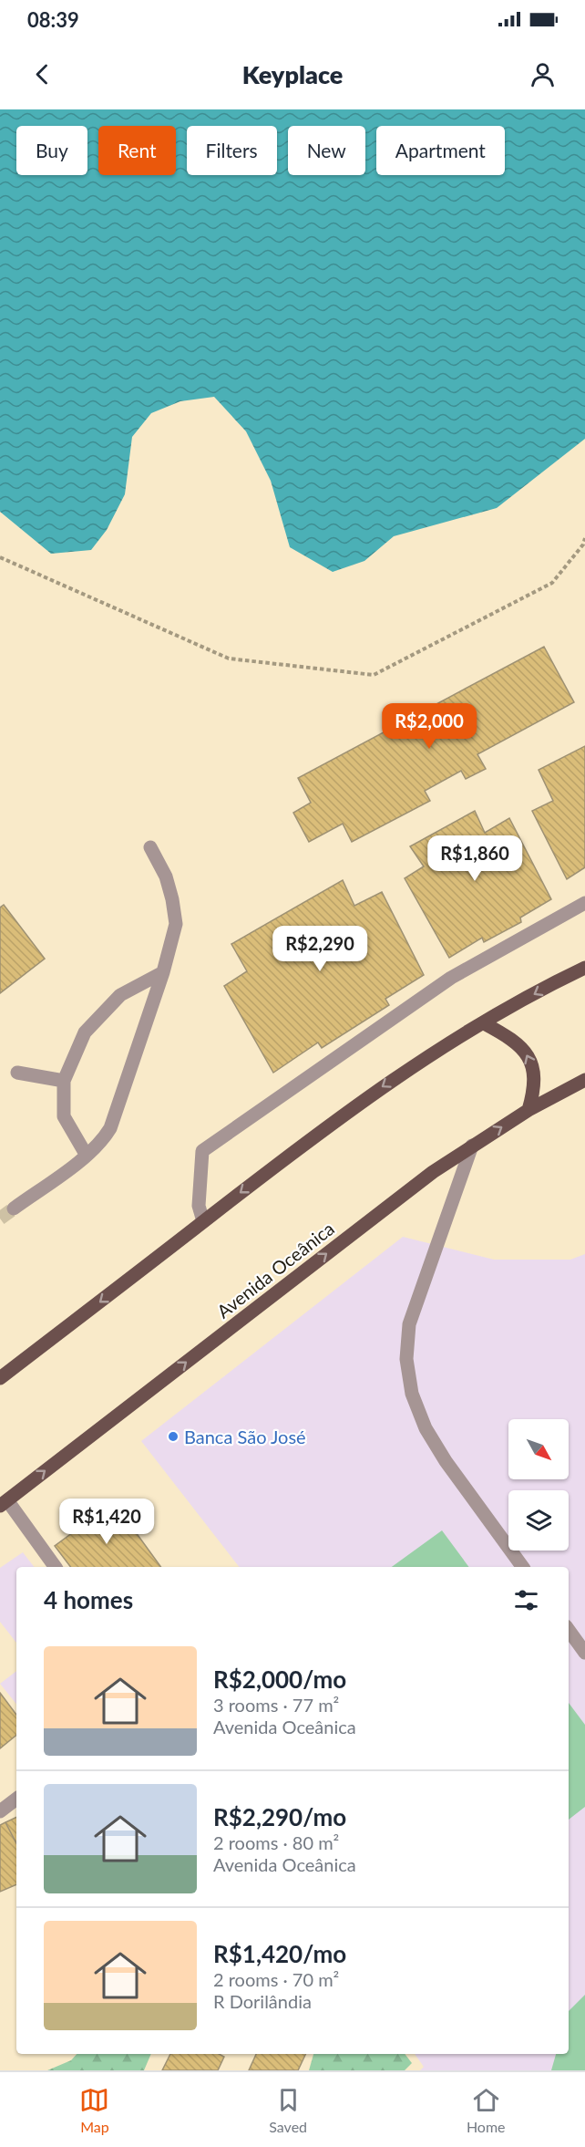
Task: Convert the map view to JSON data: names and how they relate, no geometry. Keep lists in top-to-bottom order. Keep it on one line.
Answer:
{"streets":{"main road":["Avenida Oceânica"]},"places":["Banca São José"],"north":"bottom right","page":{"status":"08:39","header":"Keyplace","chip":["Buy","Rent","Filters","New","Apartment"],"price":["R$2,000","R$1,860","R$2,290","R$1,420"],"heading":"4 homes","list":[{"name":"R$2,000/mo","note":"3 rooms · 77 m² · Avenida Oceânica"},{"name":"R$2,290/mo","note":"2 rooms · 80 m² · Avenida Oceânica"},{"name":"R$1,420/mo","note":"2 rooms · 70 m² · R Dorilândia"}],"tabs":["Map","Saved","Home"]}}
